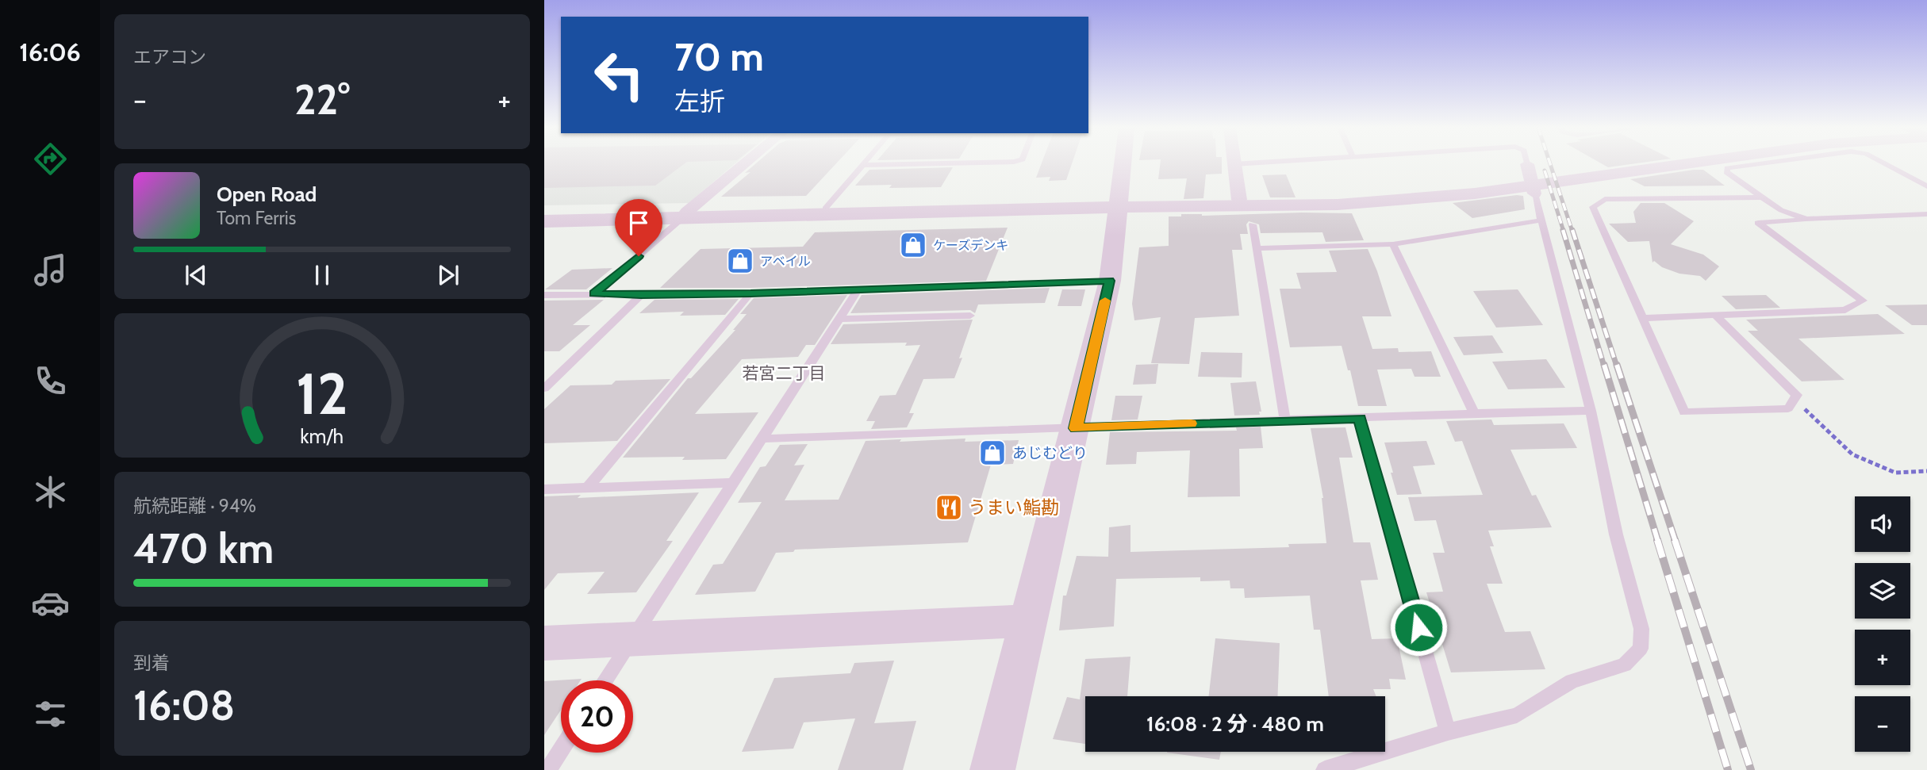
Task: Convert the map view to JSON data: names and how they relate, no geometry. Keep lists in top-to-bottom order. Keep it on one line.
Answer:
{"districts":["若宮二丁目"],"places":{"shop":["ケーズデンキ","アベイル","あじむどり"],"restaurant":["うまい鮨勘"]},"page":{"tabs":"16:06","tile":["エアコン",["航続距離 · 94%","470 km"],["到着","16:08"]],"turn":["70 m","左折"],"heat":["−","22°","+"],"song":["Open Road","Tom Ferris"],"map_buttons":["+","−"],"limit":"20","trip":"16:08 · 2 分 · 480 m","gauge":["12","km/h"]}}
